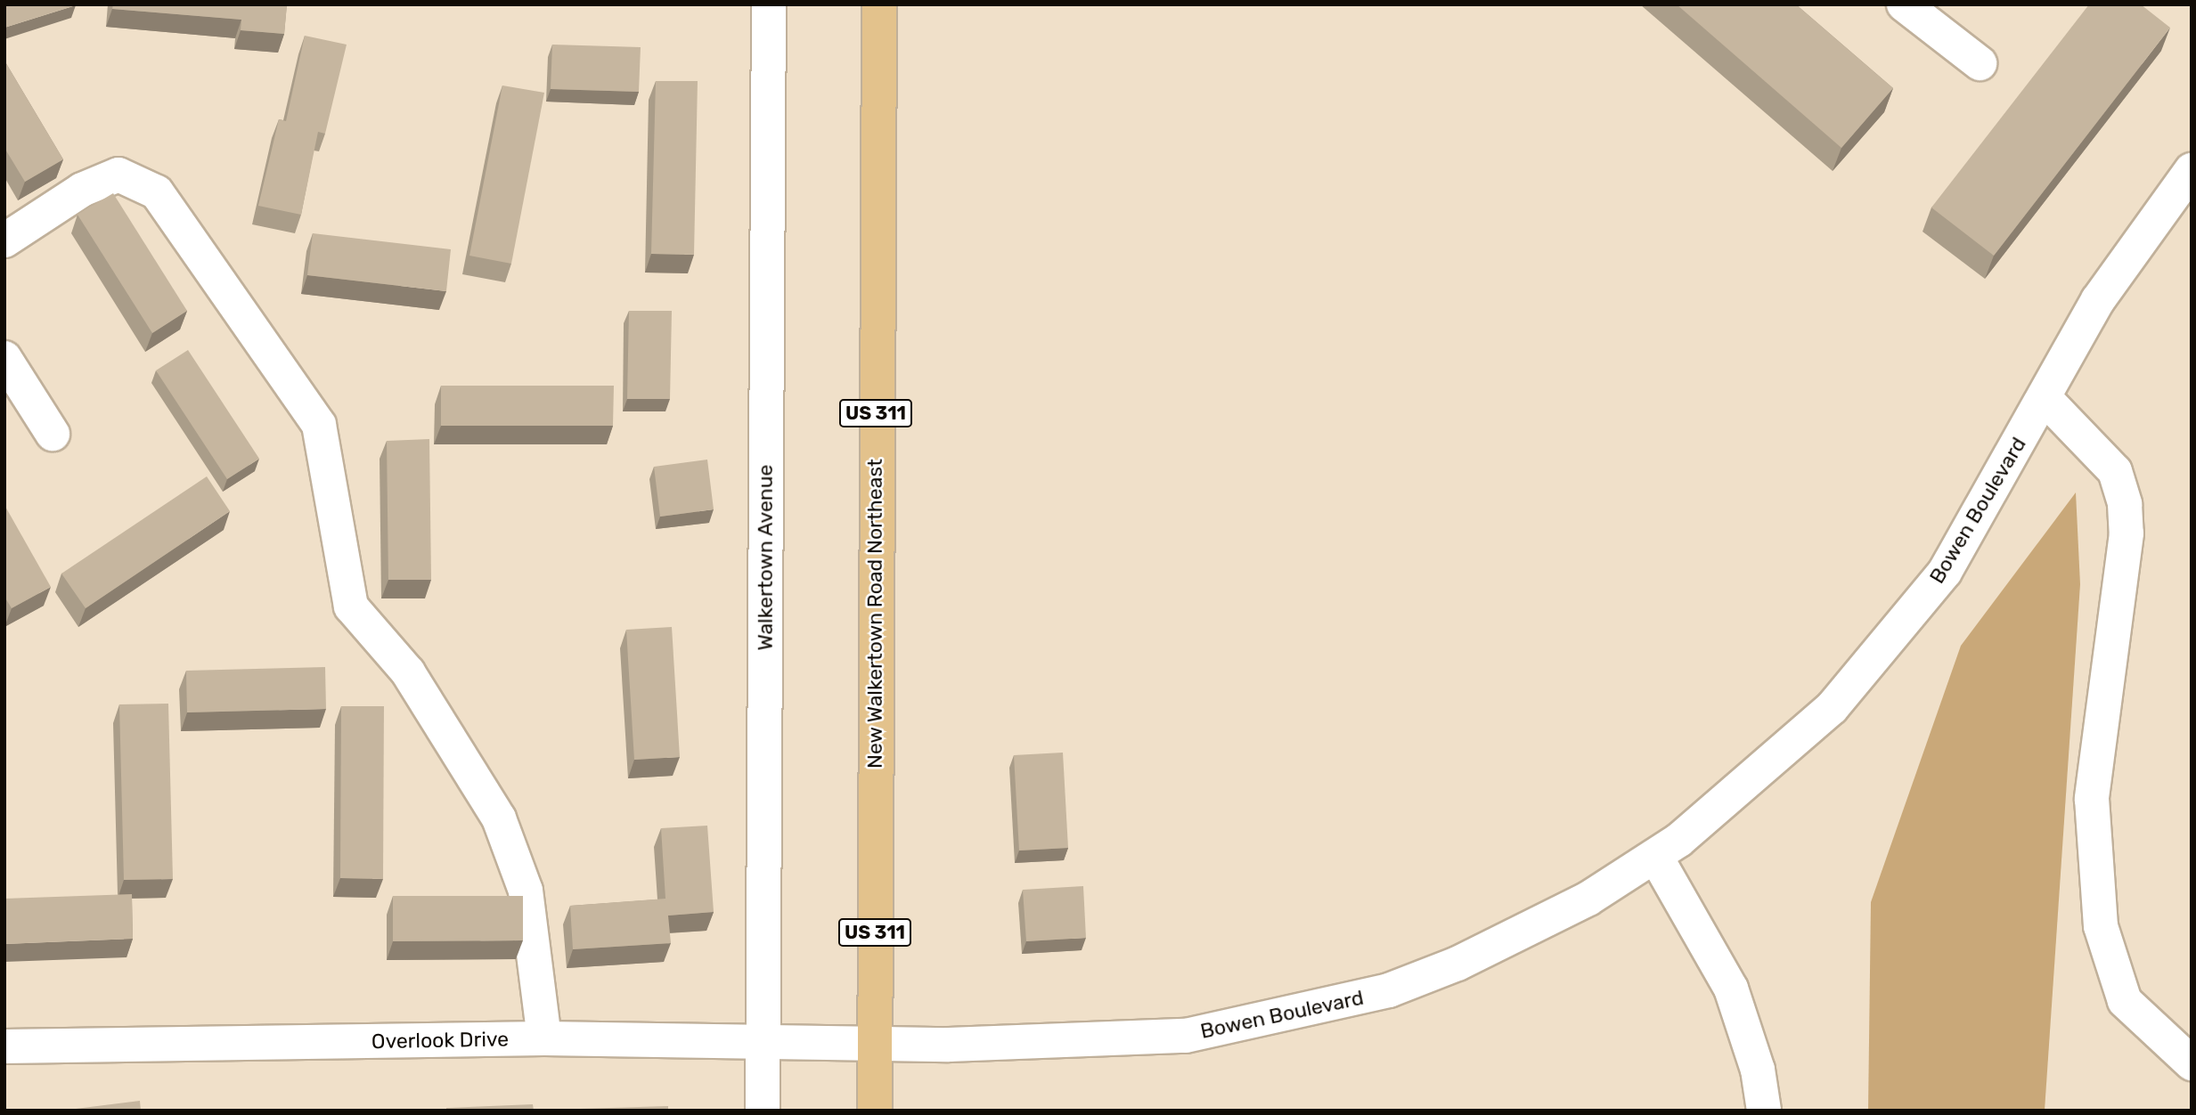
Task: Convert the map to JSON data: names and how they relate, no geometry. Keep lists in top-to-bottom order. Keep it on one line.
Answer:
{"streets":{"main road":["US 311","New Walkertown Road Northeast"],"street":["Bowen Boulevard","Walkertown Avenue","Overlook Drive"]},"crossings":[["Bowen Boulevard","New Walkertown Road Northeast"],["Bowen Boulevard","Overlook Drive"],["Walkertown Avenue","Overlook Drive"],["New Walkertown Road Northeast","Overlook Drive"]]}
